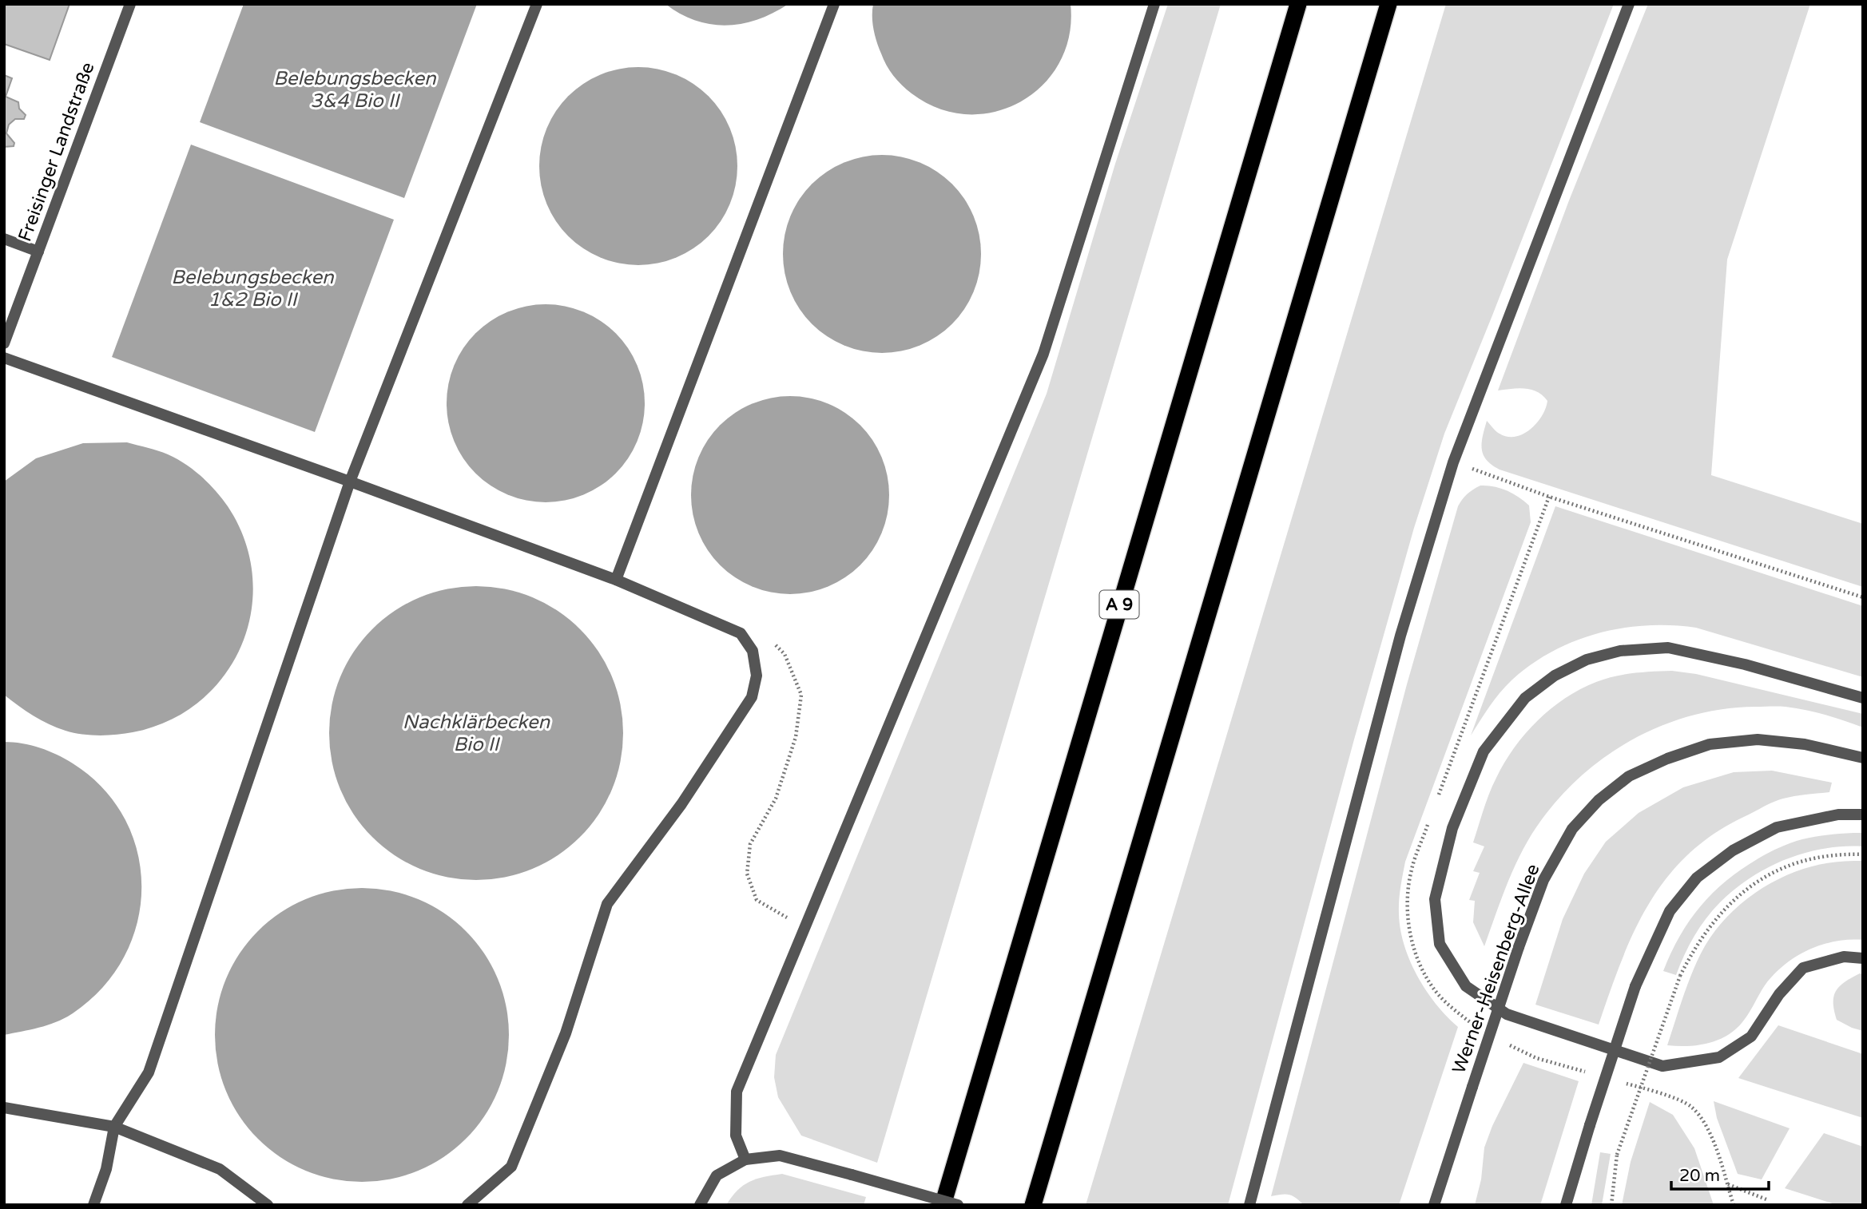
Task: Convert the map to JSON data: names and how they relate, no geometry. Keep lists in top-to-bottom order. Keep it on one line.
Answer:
{"streets":{"highway":["A 9"],"street":["Freisinger Landstraße","Werner-Heisenberg-Allee"]},"water":["Belebungsbecken 3&4 Bio II","Belebungsbecken 1&2 Bio II","Nachklärbecken Bio II"],"scale_bar":"20 m"}
